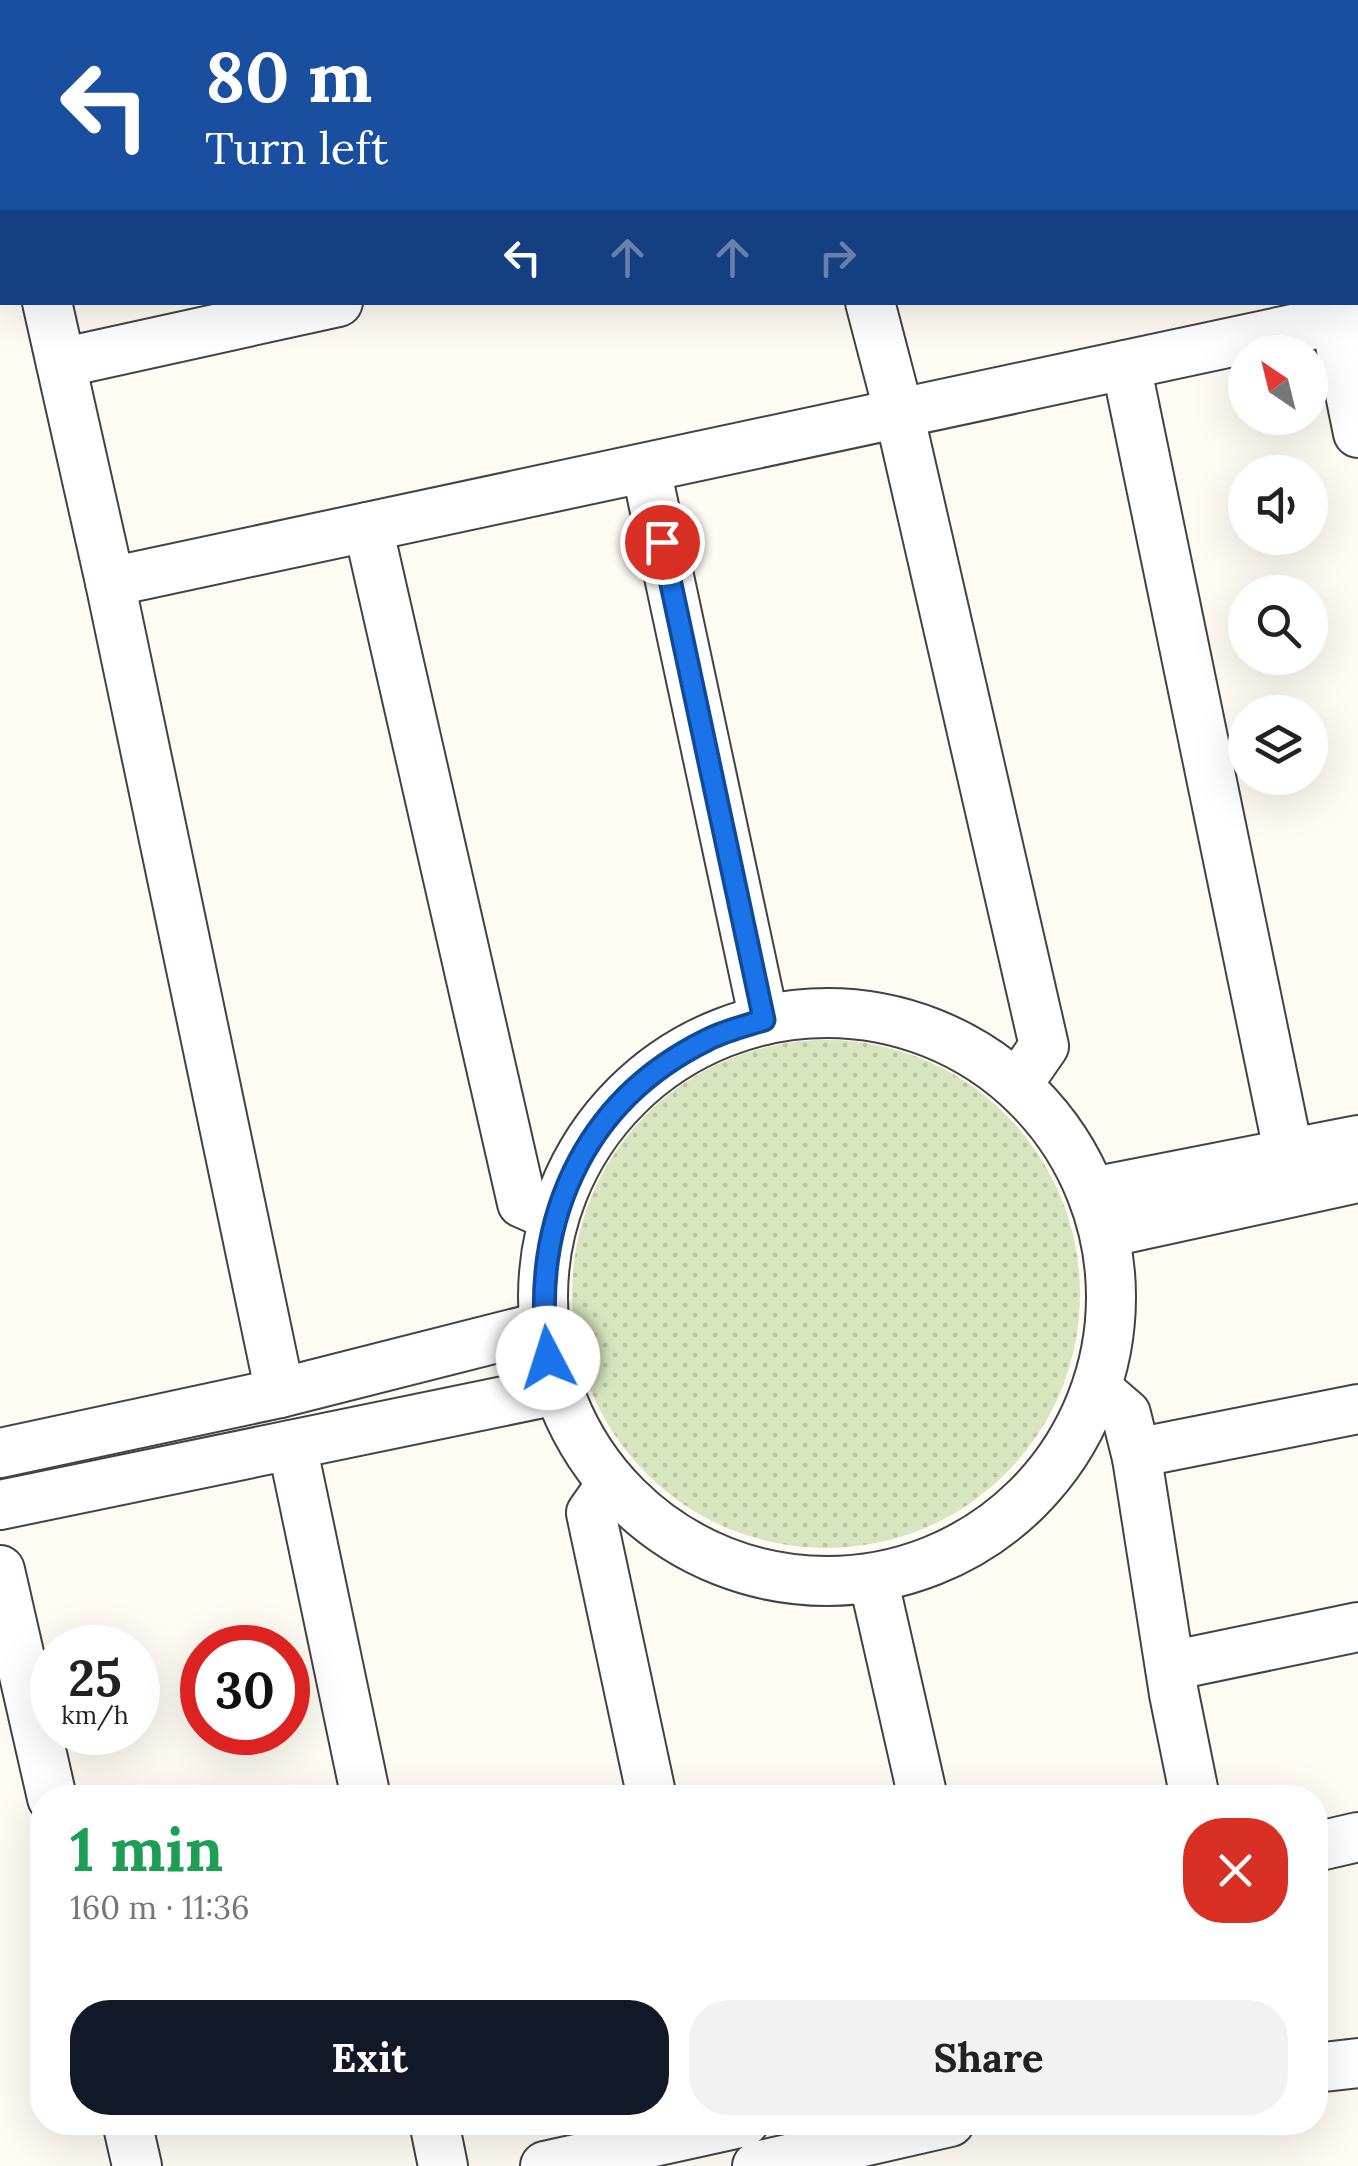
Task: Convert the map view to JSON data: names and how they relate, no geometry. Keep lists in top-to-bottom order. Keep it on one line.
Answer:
{"north":"top left","page":{"turn":["80 m","Turn left"],"speed":"25 km/h","limit":"30","heading":["1 min","160 m · 11:36"],"buttons":["Exit","Share"]}}
